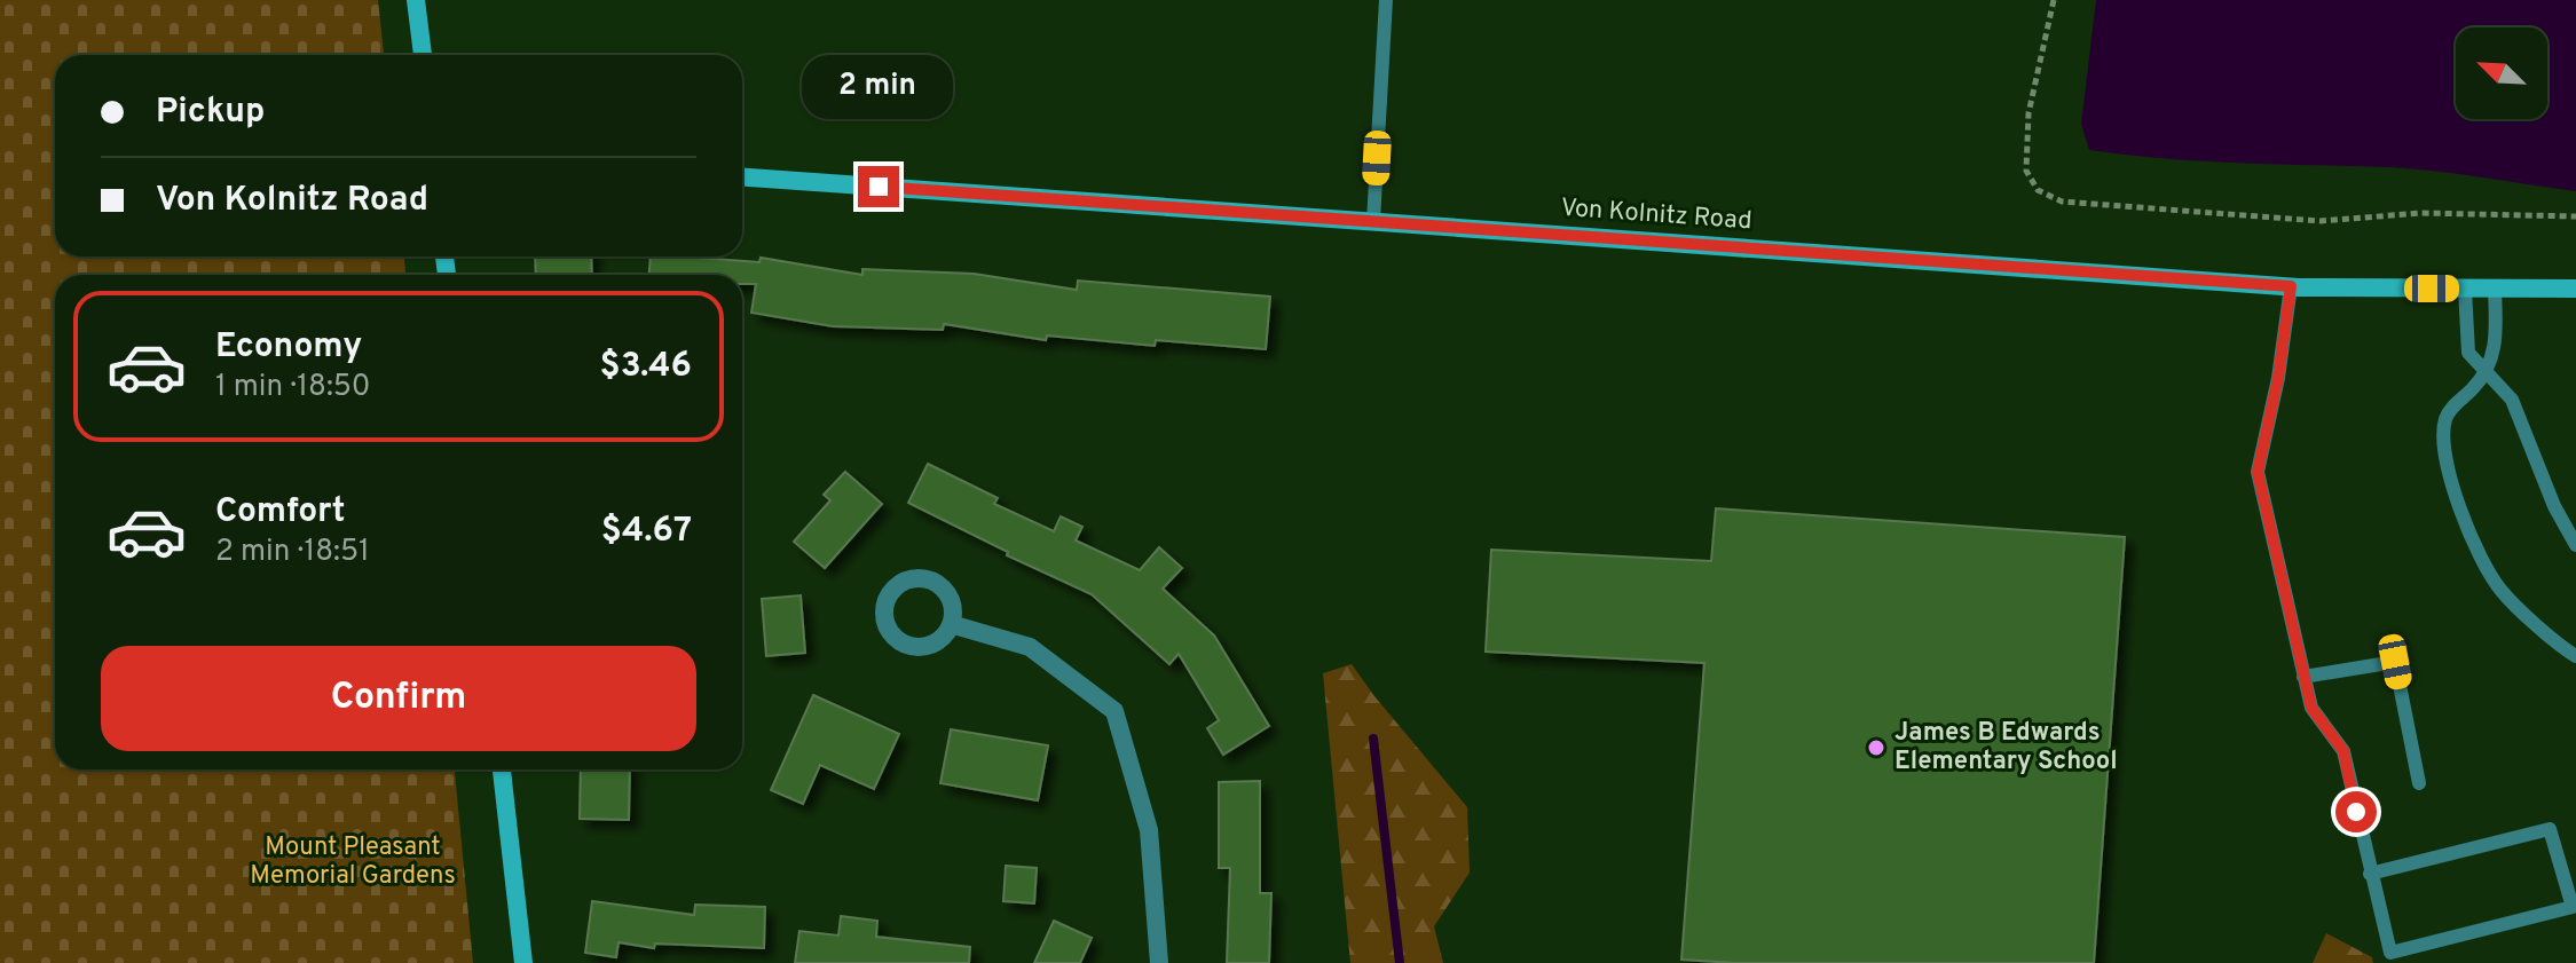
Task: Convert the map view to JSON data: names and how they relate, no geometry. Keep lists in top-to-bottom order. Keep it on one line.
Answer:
{"streets":{"street":["Von Kolnitz Road"]},"parks":["Mount Pleasant Memorial Gardens"],"places":["James B Edwards Elementary School"],"north":"top left","page":{"bubble":"2 min","banner":["Pickup","Von Kolnitz Road"],"list":[{"name":"Economy","note":"1 min · 18:50","value":"$3.46"},{"name":"Comfort","note":"2 min · 18:51","value":"$4.67"}],"buttons":"Confirm"}}
